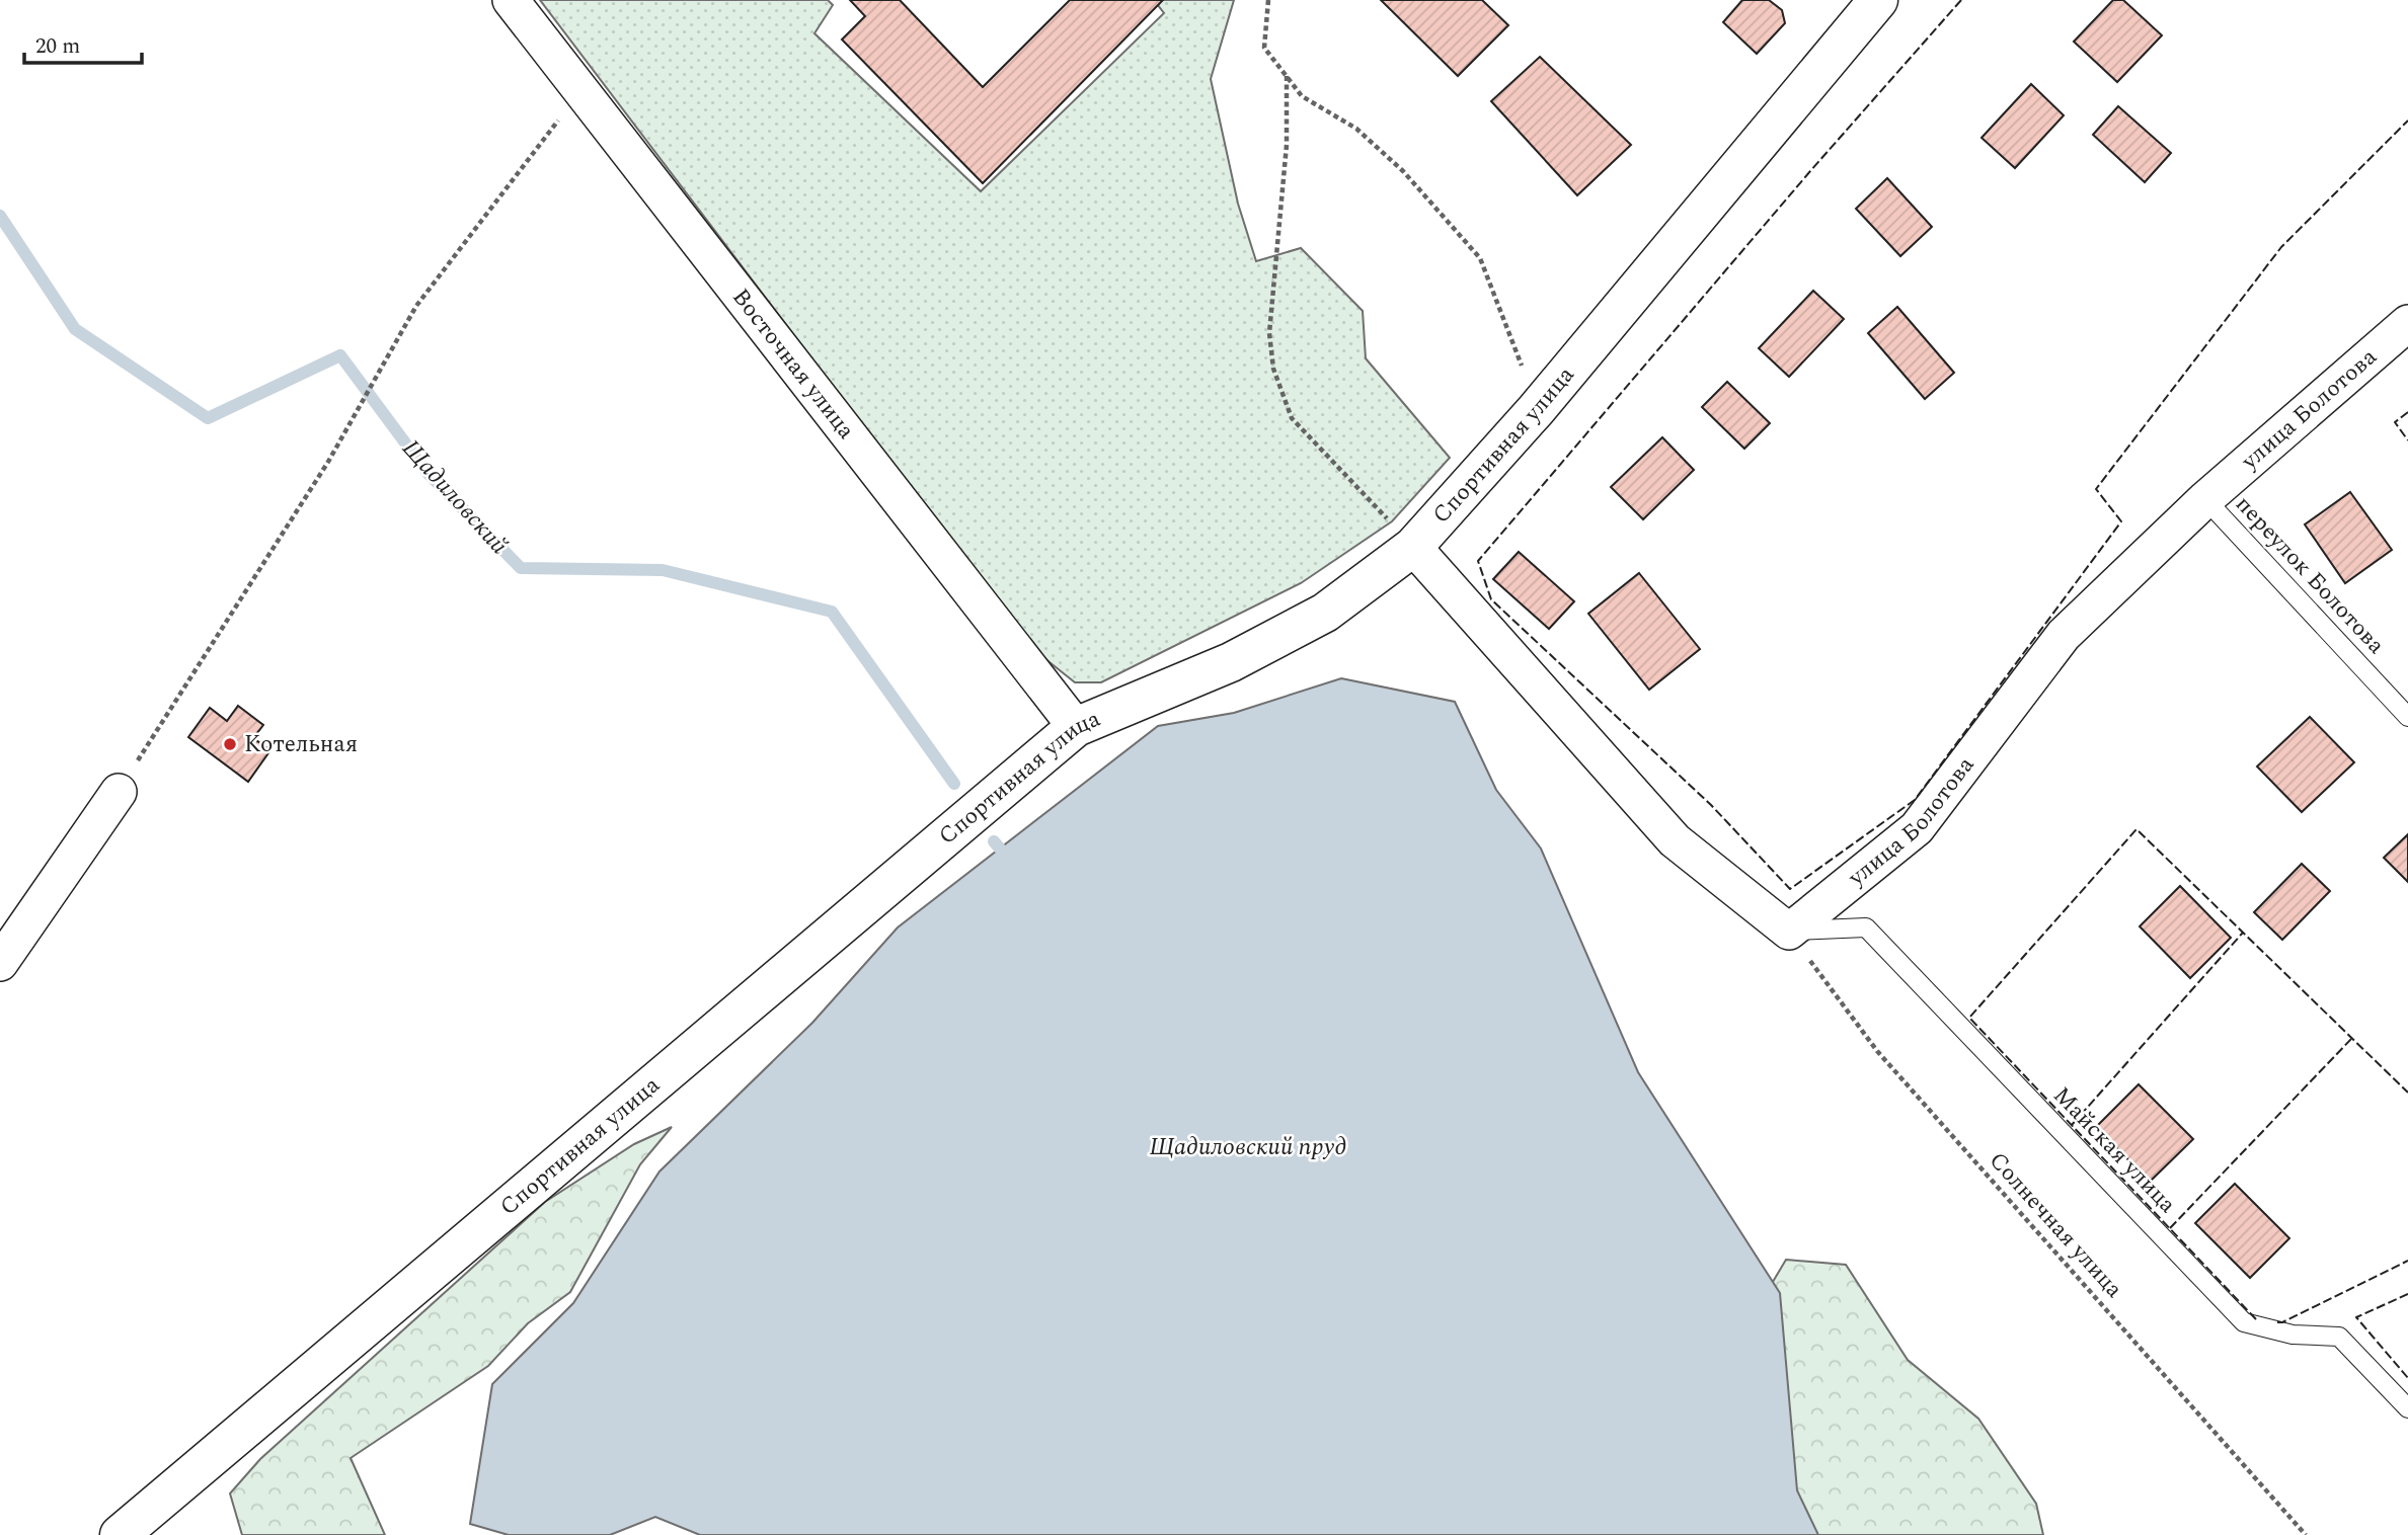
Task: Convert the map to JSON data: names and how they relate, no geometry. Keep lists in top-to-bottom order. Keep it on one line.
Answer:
{"streets":{"street":["Восточная улица","улица Болотова","Спортивная улица"],"lane":["переулок Болотова","Майская улица"],"path":["Солнечная улица"]},"crossings":[["Восточная улица","Спортивная улица"],["улица Болотова","переулок Болотова"],["улица Болотова","Майская улица"],["улица Болотова","Солнечная улица"],["Майская улица","Солнечная улица"]],"water":["Щадиловский","Щадиловский пруд"],"places":["Котельная"],"scale_bar":"20 m"}
